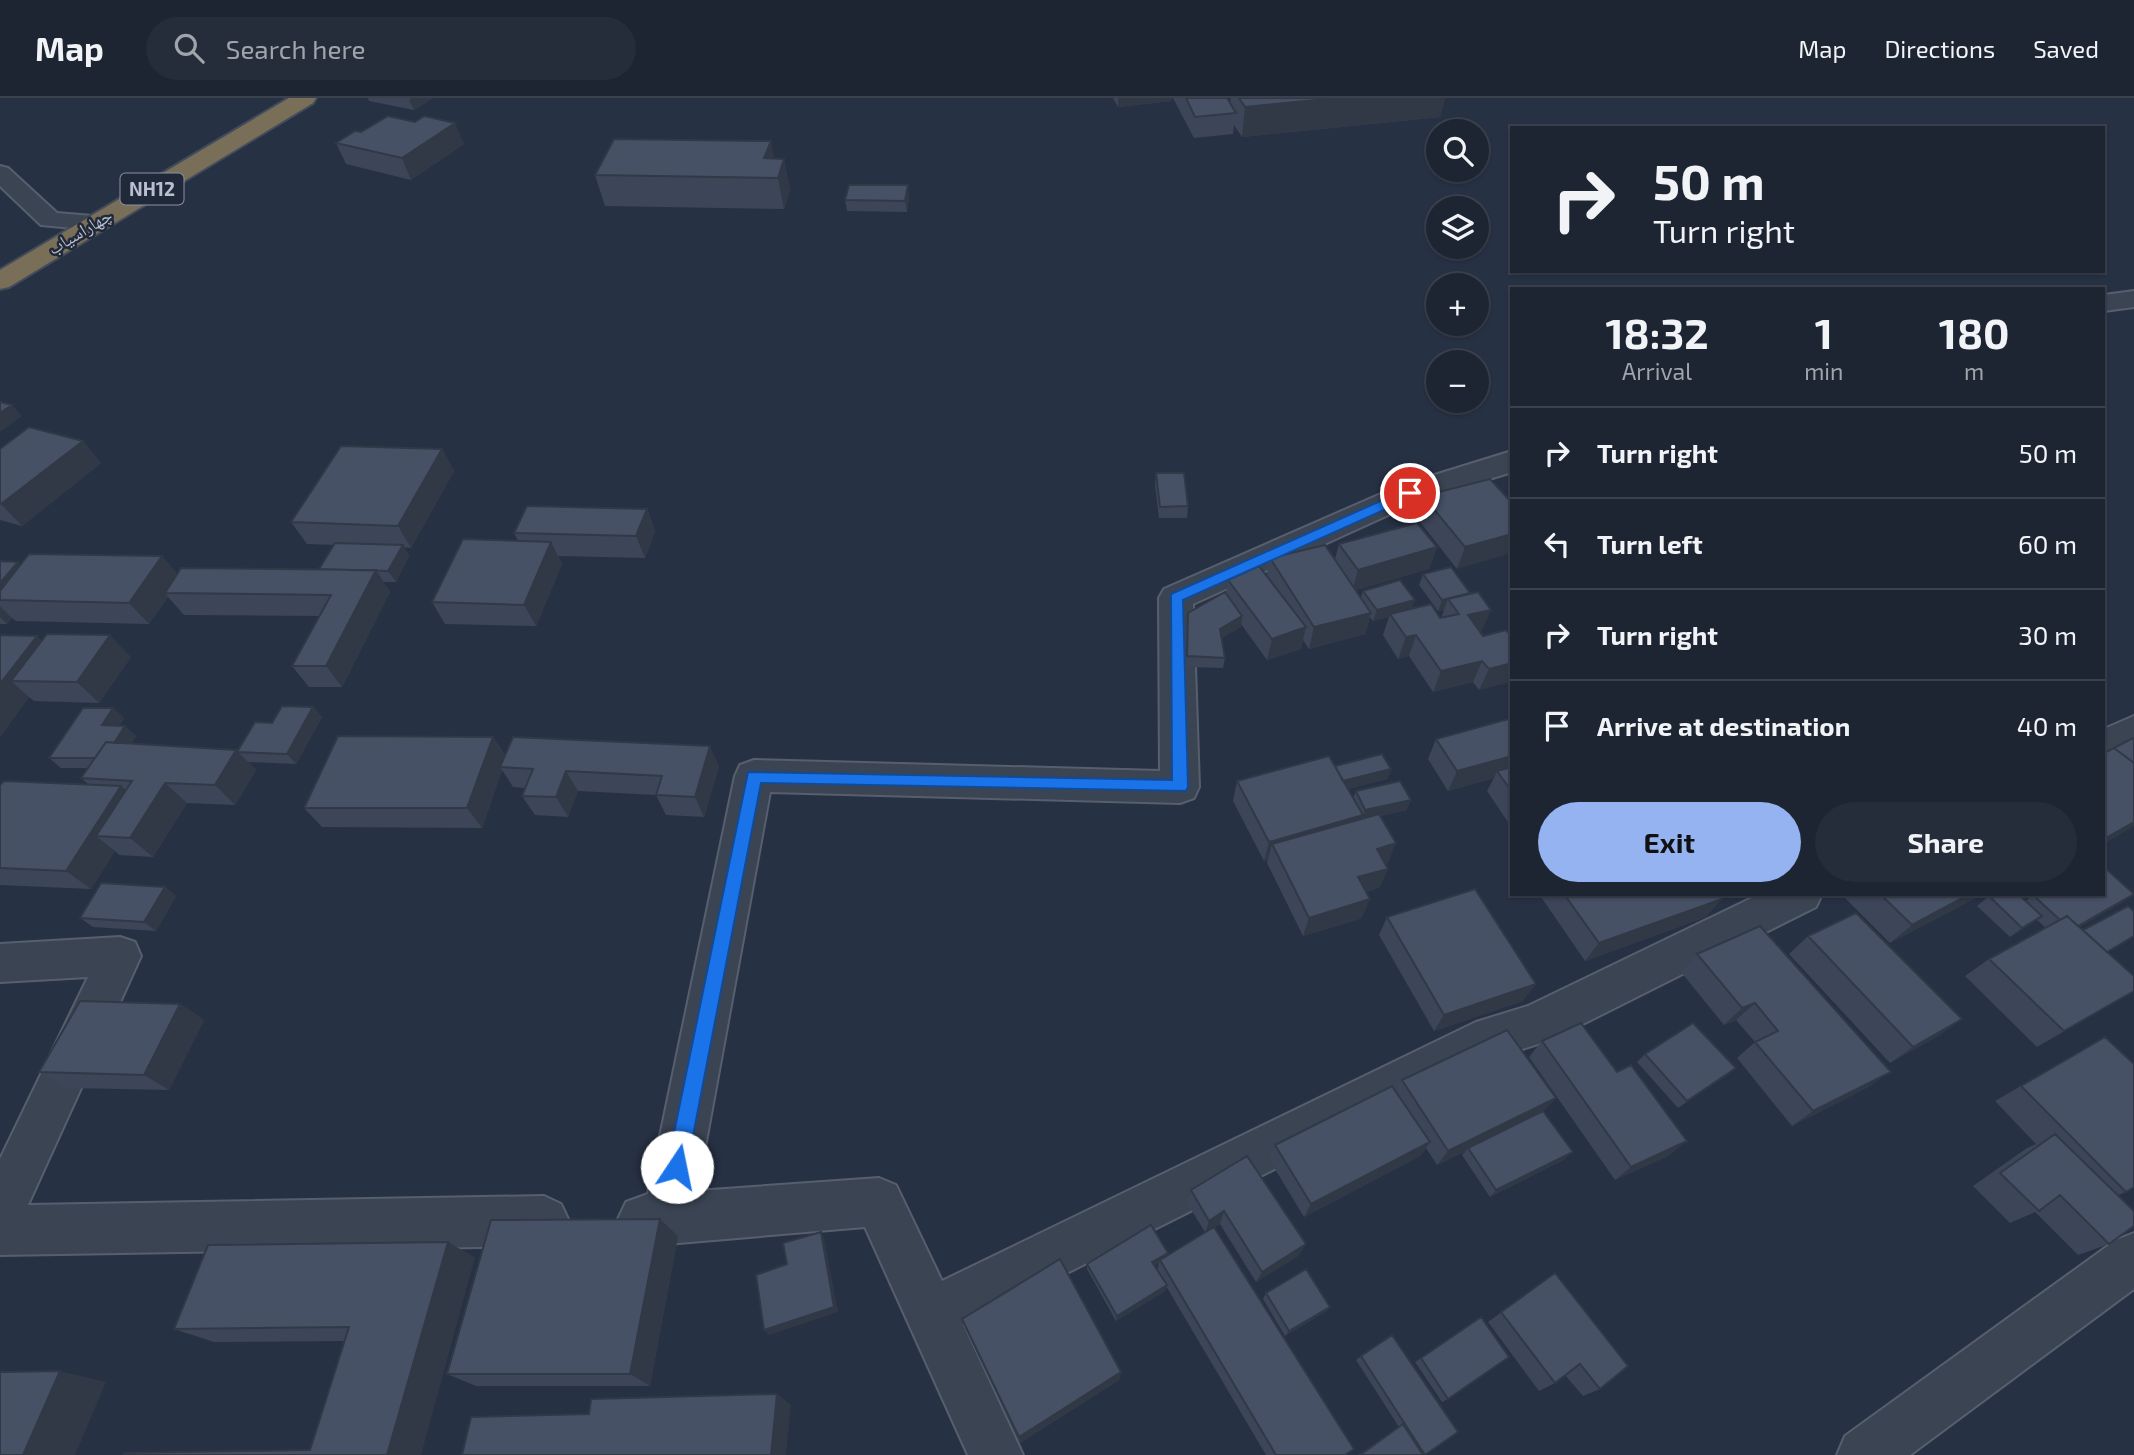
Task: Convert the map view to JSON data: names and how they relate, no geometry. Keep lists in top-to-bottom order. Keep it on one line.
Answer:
{"streets":{"highway":["NH12","چهاراسیاب"]},"page":{"header":"Map","search":"Search here","nav":["Map","Directions","Saved"],"map_buttons":["+","−"],"turn":["50 m","Turn right"],"eta":["18:32","Arrival","1","min","180","m"],"list":[{"name":"Turn right","value":"50 m"},{"name":"Turn left","value":"60 m"},{"name":"Turn right","value":"30 m"},{"name":"Arrive at destination","value":"40 m"}],"buttons":["Exit","Share"]}}
